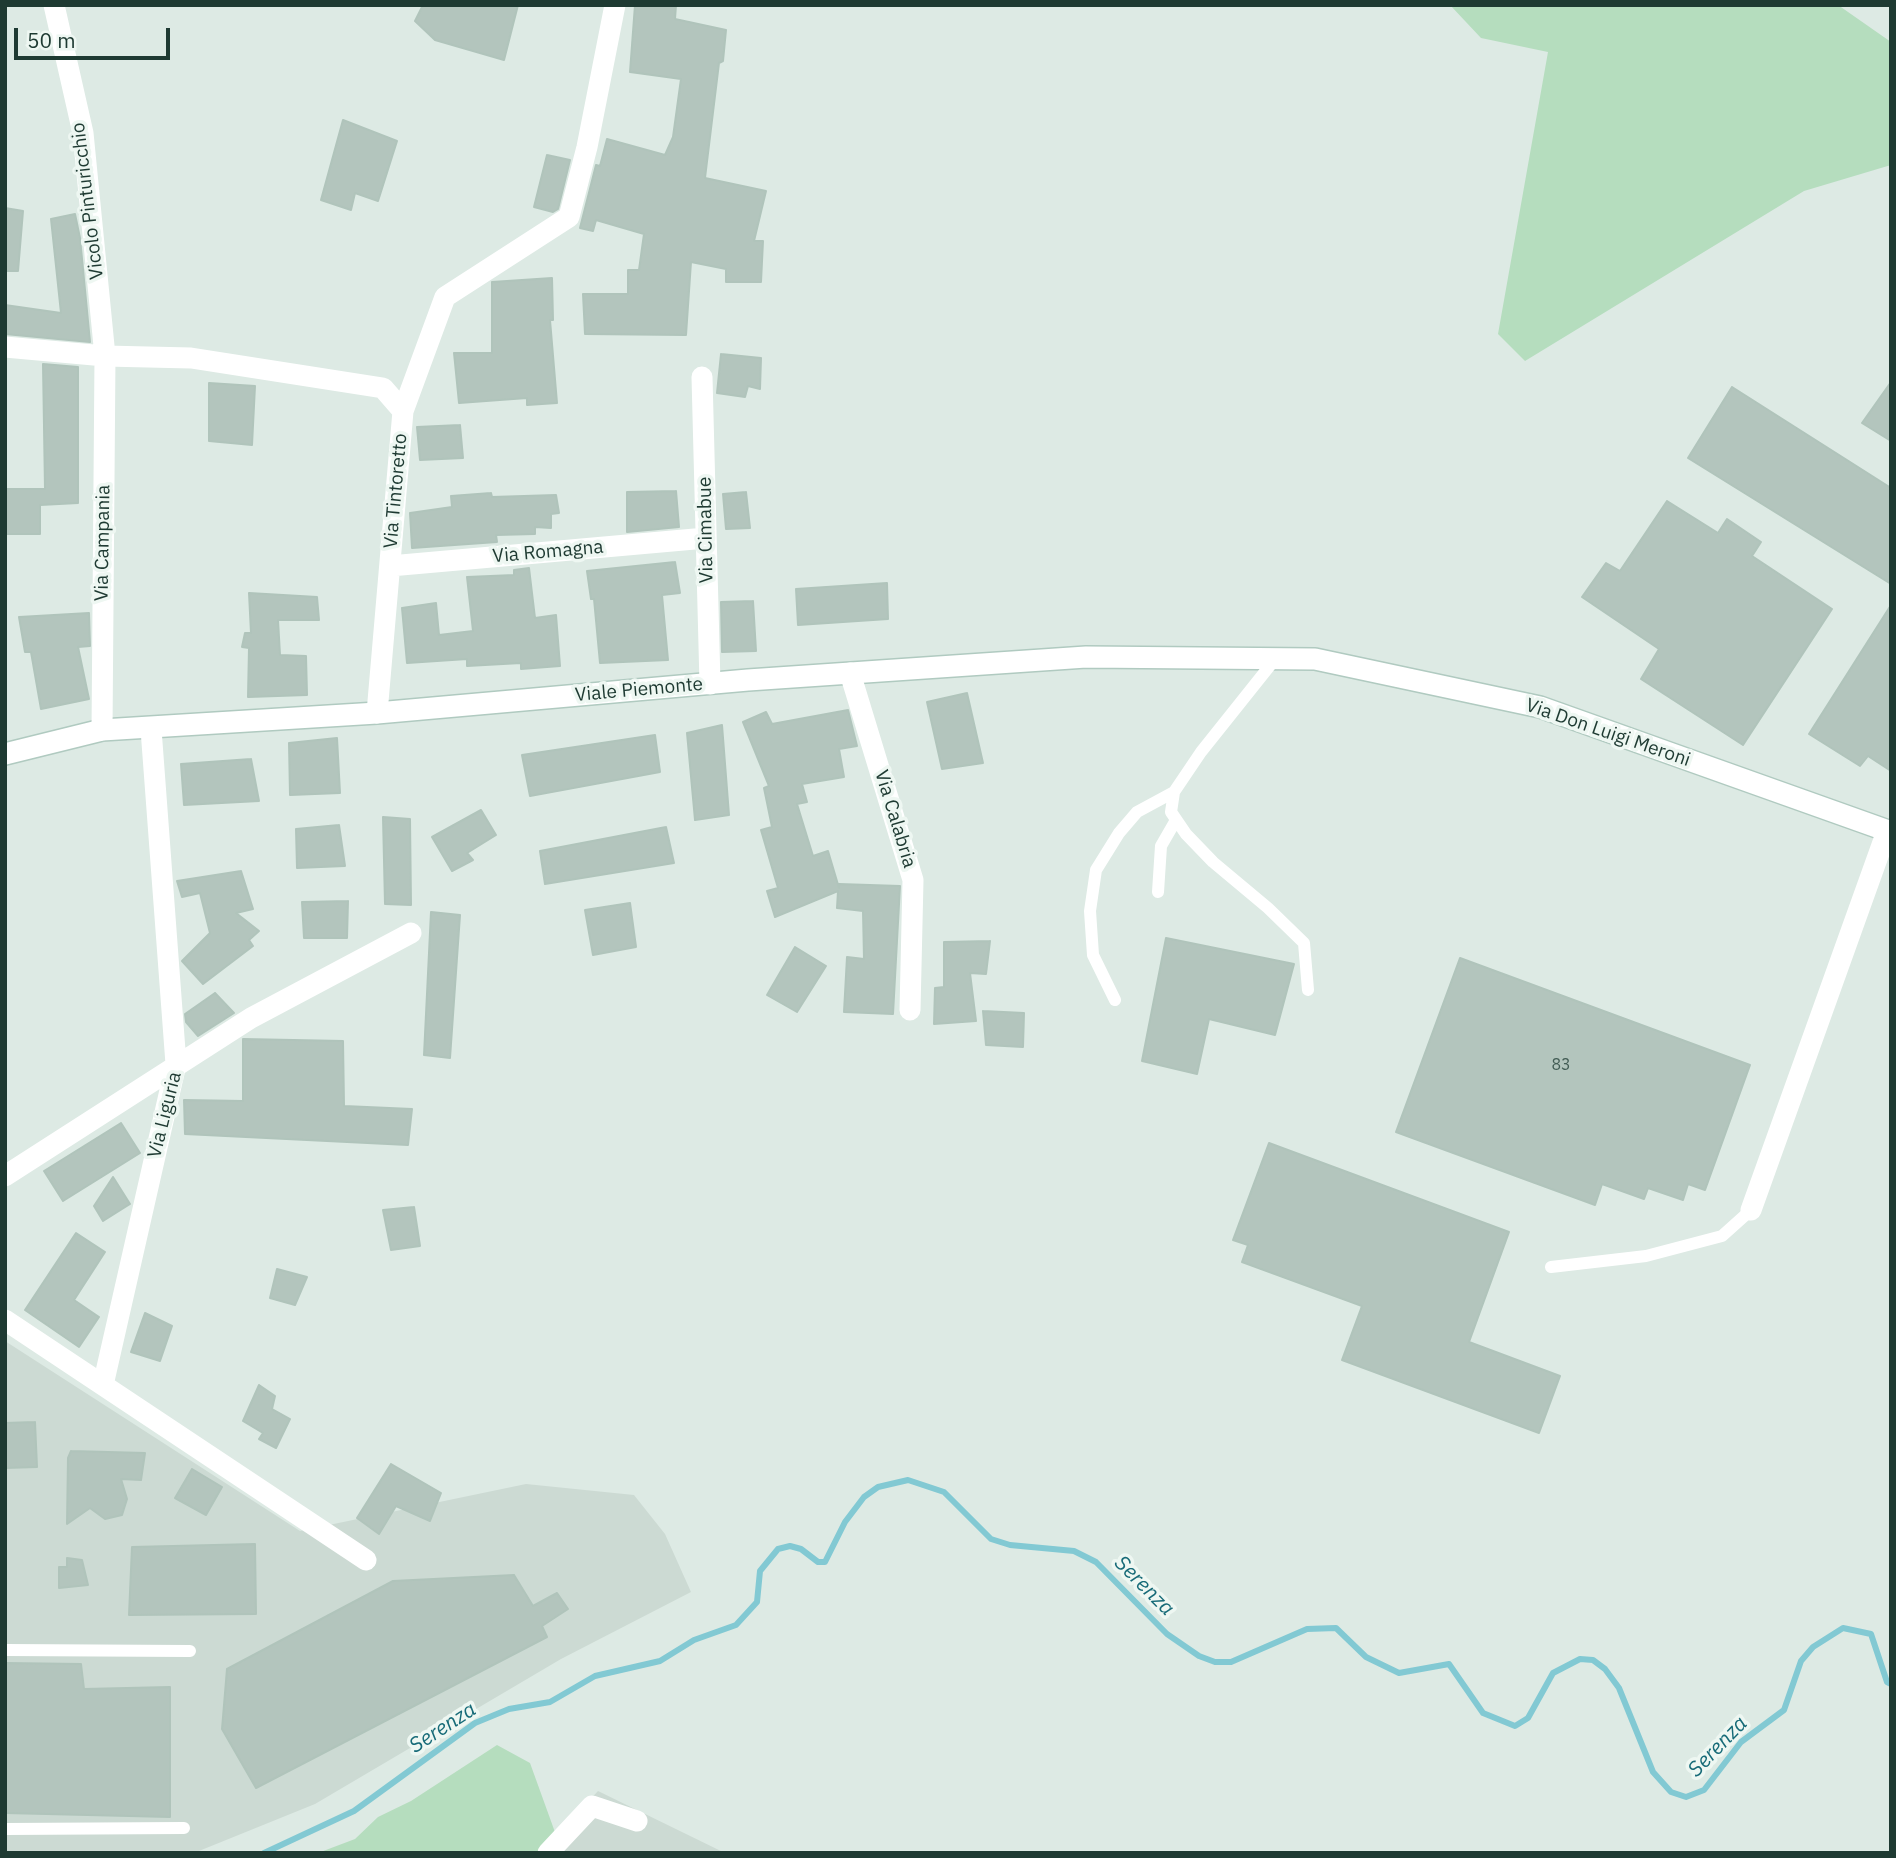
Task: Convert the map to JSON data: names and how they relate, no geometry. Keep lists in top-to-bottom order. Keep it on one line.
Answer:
{"streets":{"street":["Vicolo Pinturicchio","Via Tintoretto","Via Cimabue","Via Campania","Via Romagna","Viale Piemonte","Via Don Luigi Meroni","Via Calabria","Via Liguria"]},"crossings":[["Vicolo Pinturicchio","Via Tintoretto"],["Vicolo Pinturicchio","Via Campania"],["Via Tintoretto","Via Campania"],["Via Tintoretto","Via Romagna"],["Via Tintoretto","Viale Piemonte"],["Via Cimabue","Via Romagna"],["Via Cimabue","Viale Piemonte"],["Via Campania","Viale Piemonte"],["Viale Piemonte","Via Don Luigi Meroni"],["Viale Piemonte","Via Calabria"]],"water":["Serenza"],"house_numbers":["83"],"scale_bar":"50 m"}
